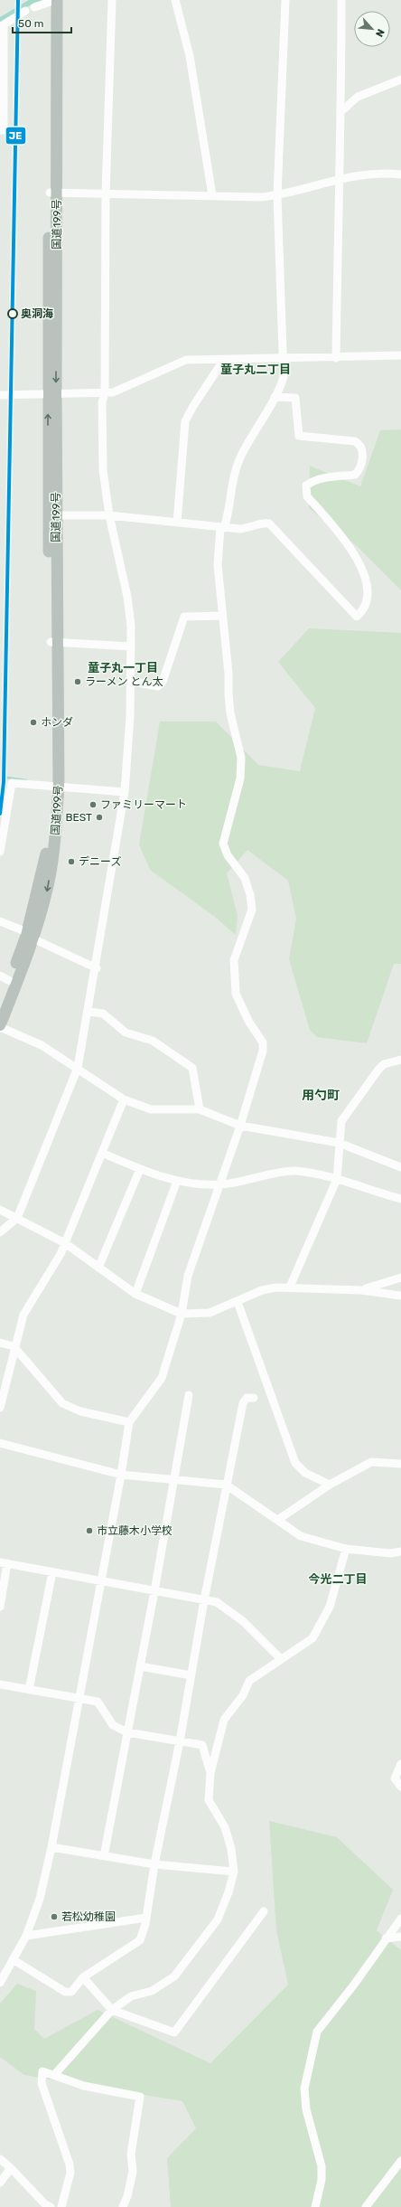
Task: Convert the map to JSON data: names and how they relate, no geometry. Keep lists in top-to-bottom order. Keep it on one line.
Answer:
{"streets":{"highway":["国道199号"]},"districts":["童子丸二丁目","童子丸一丁目","用勺町","今光二丁目"],"places":["奥洞海","ラーメン とん太","ホンダ","ファミリーマート","BEST","デニーズ","市立藤木小学校","若松幼稚園"],"lines":["transit line JE"],"scale_bar":"50 m","north":"bottom right"}
